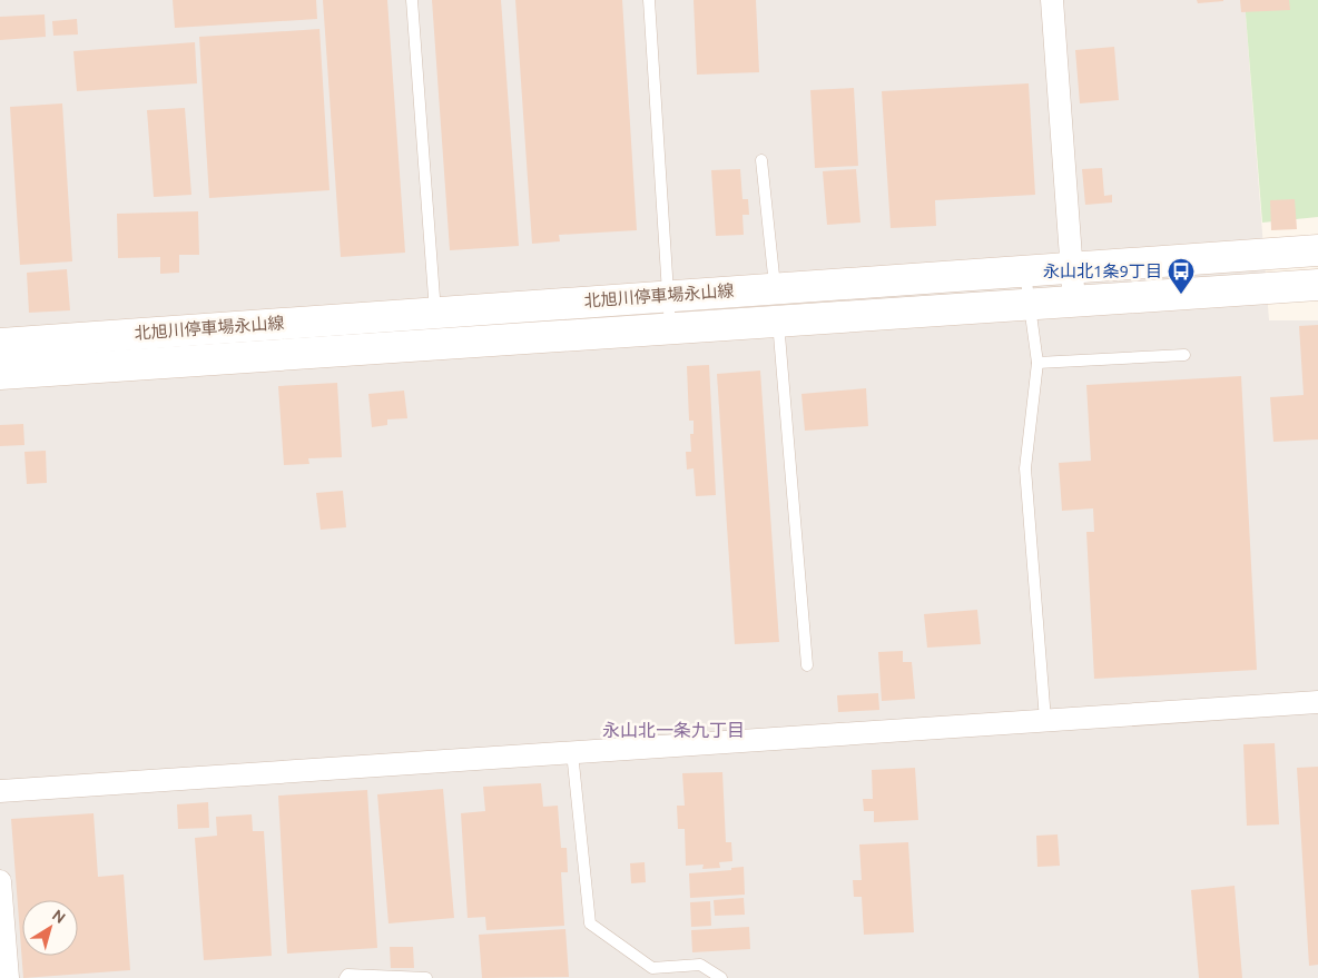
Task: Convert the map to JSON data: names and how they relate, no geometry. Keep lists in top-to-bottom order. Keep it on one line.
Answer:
{"streets":{"main road":["北旭川停車場永山線"]},"districts":["永山北一条九丁目"],"places":{"bus stop":["永山北1条9丁目"]},"north":"top right"}
